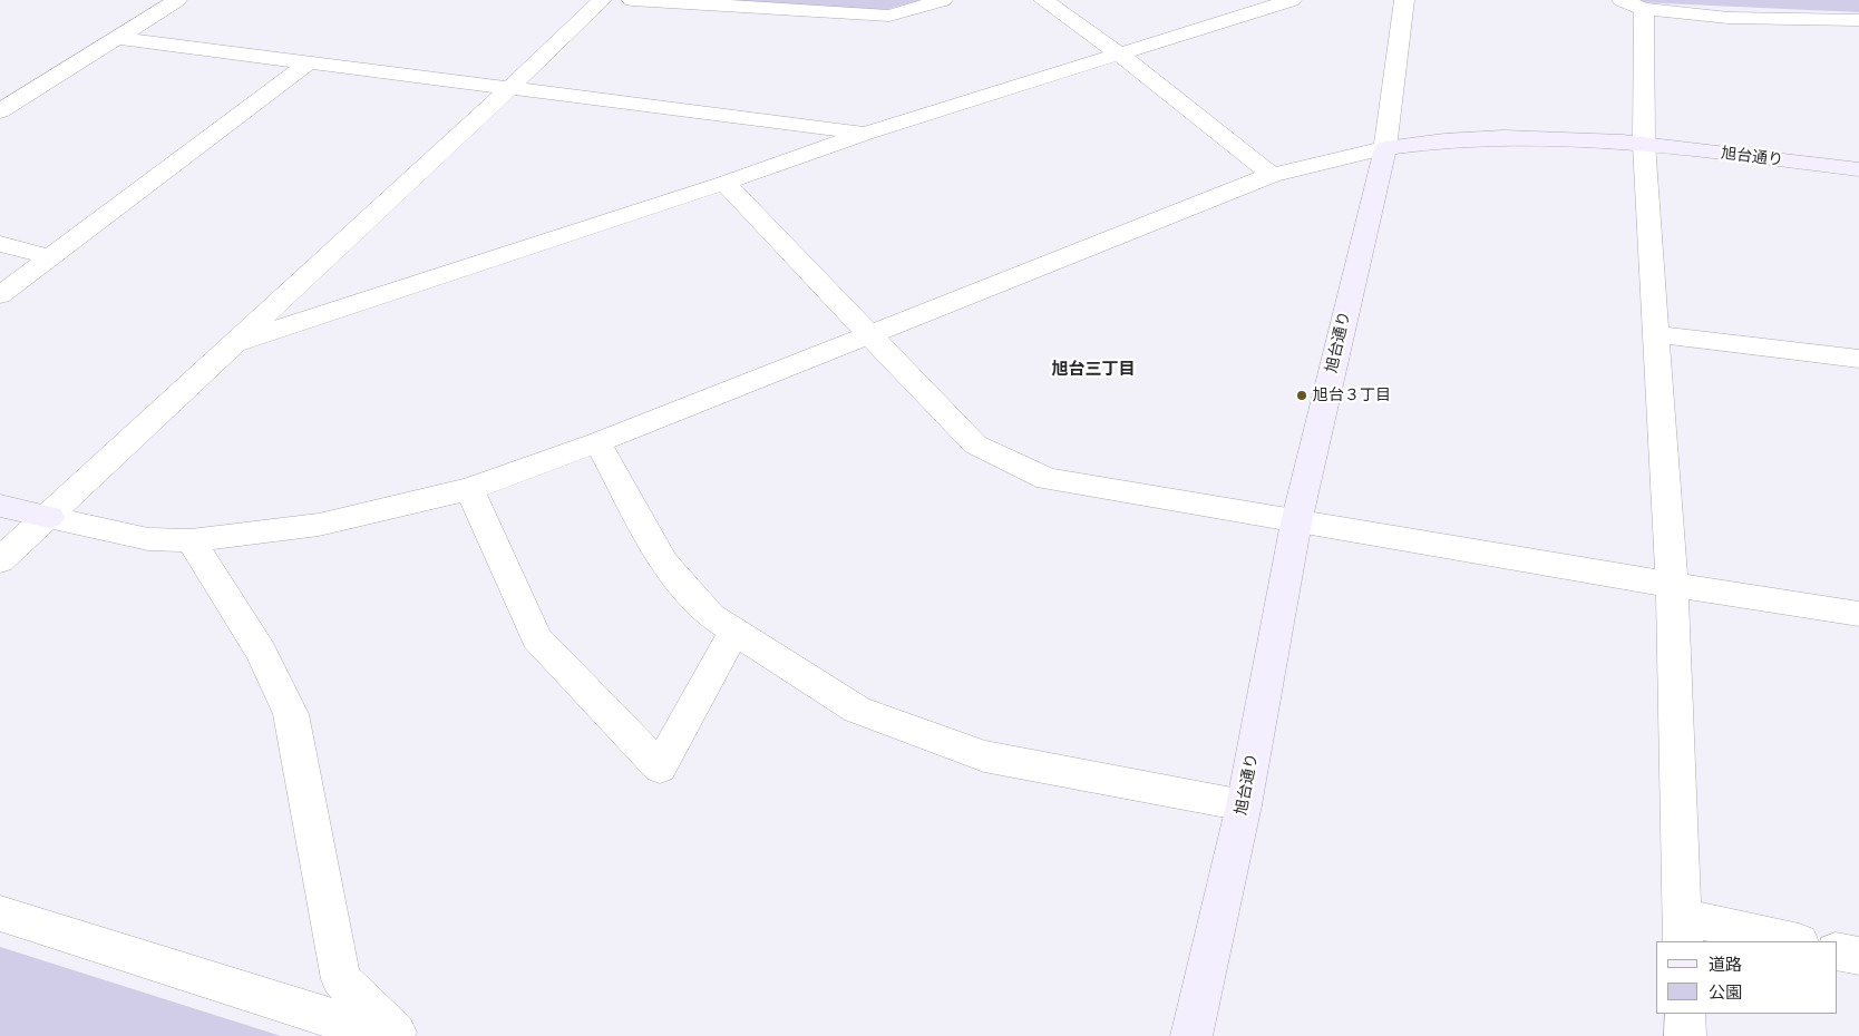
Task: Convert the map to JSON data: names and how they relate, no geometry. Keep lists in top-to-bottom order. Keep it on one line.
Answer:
{"streets":{"street":["旭台通り"]},"districts":["旭台三丁目"],"places":["旭台３丁目"],"legend":["道路","公園"]}
